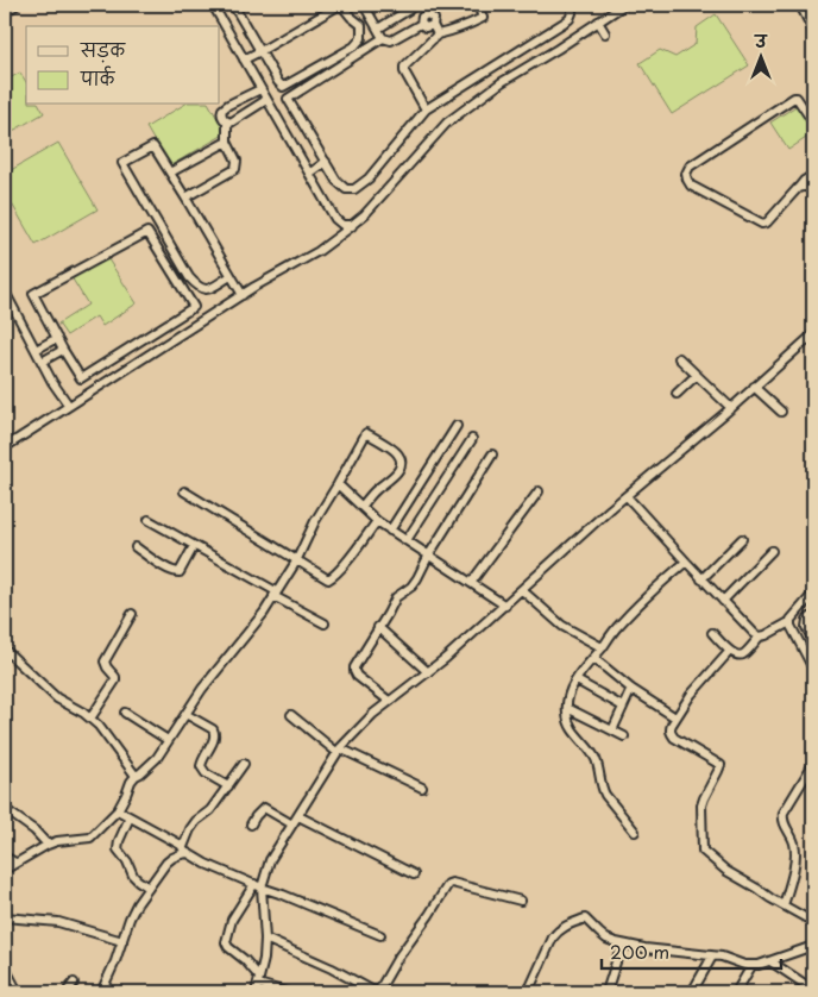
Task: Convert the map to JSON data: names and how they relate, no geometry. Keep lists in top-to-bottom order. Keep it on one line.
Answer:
{"legend":["सड़क","पार्क"],"scale_bar":"200 m","north":"top"}
